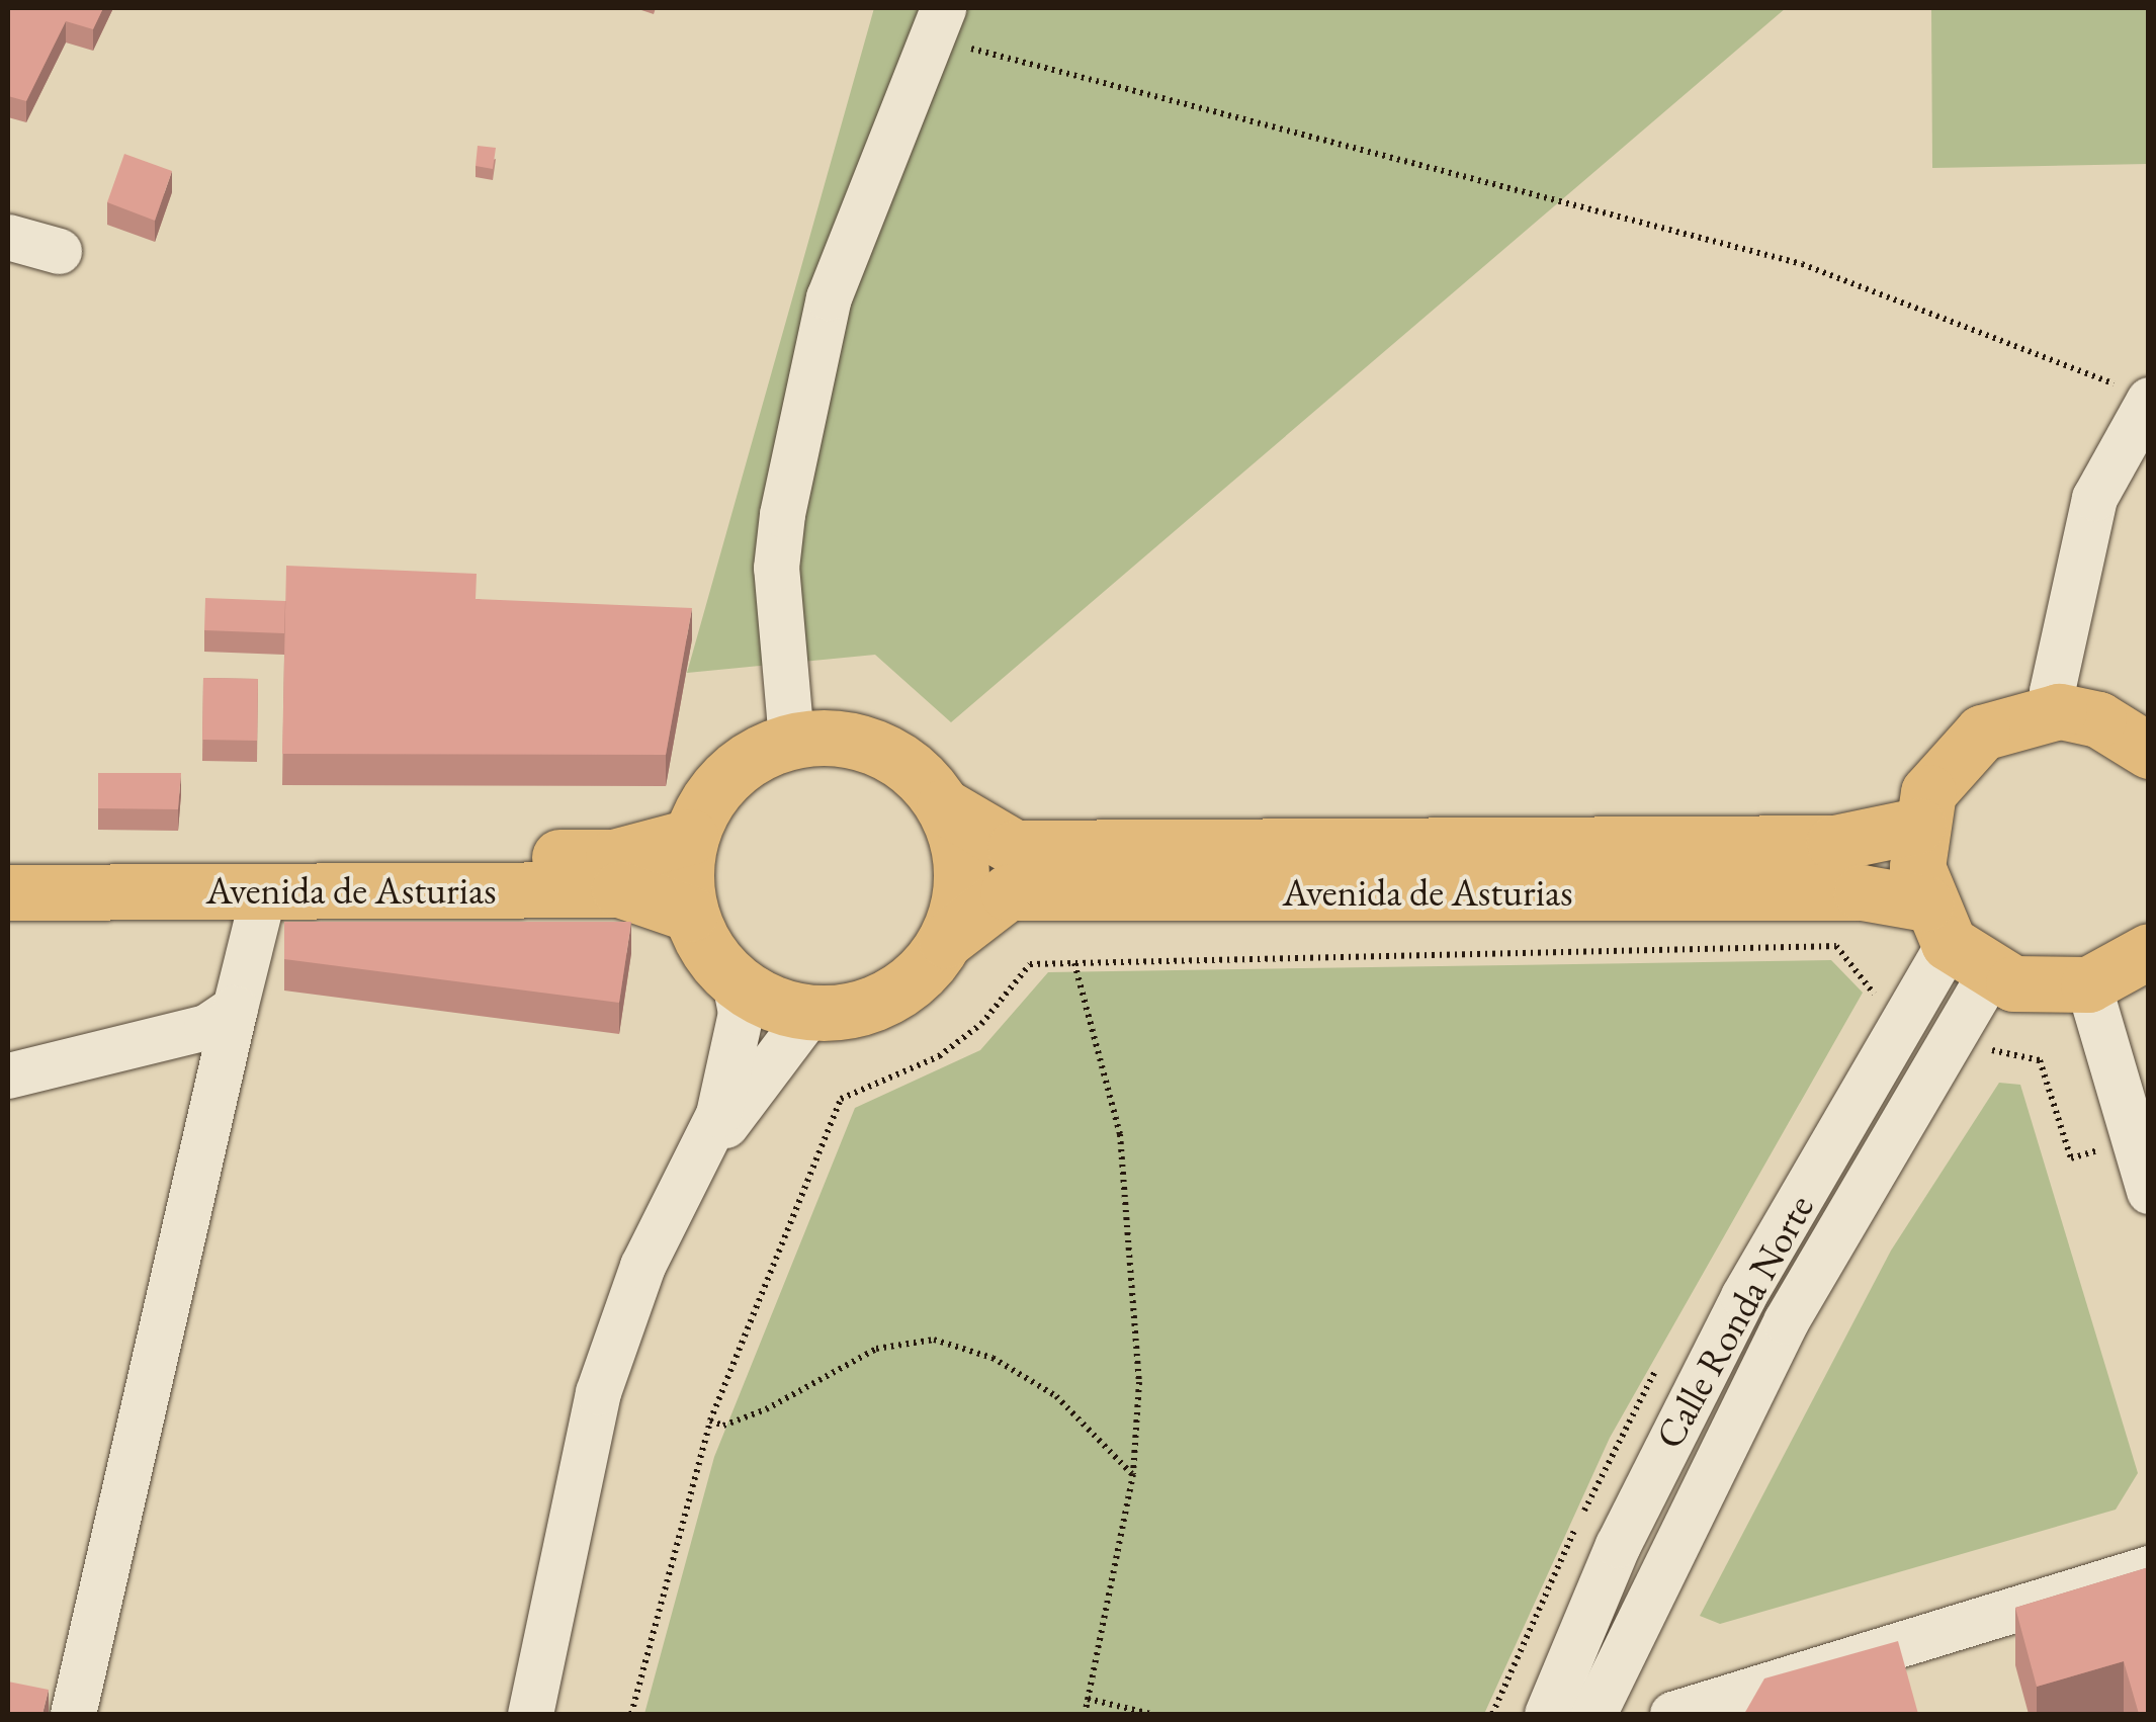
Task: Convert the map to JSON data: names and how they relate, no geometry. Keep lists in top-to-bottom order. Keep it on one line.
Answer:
{"streets":{"main road":["Avenida de Asturias"],"street":["Calle Ronda Norte"]},"crossings":[["Avenida de Asturias","Calle Ronda Norte"]]}
